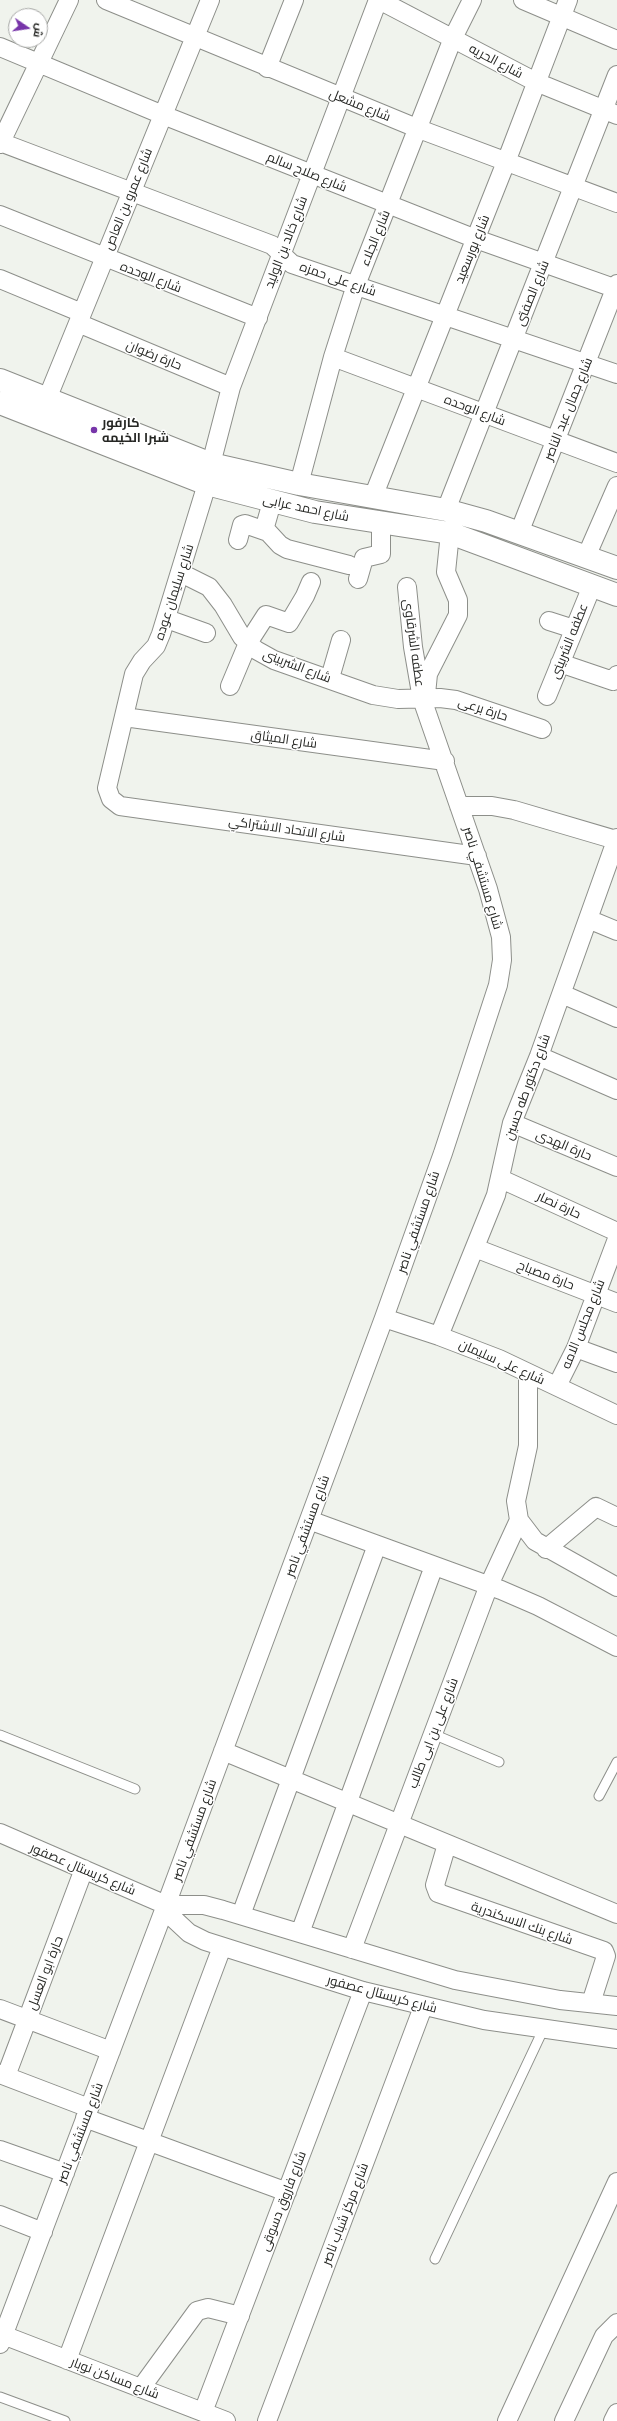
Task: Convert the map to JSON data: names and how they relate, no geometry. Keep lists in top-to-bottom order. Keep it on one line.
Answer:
{"streets":{"street":["شارع الحريه","شارع مشعل","شارع صلاح سالم","شارع عمرو بن العاص","شارع الجلاء","شارع خالد بن الوليد","شارع بورسعيد","شارع الوحده","شارع على حمزه","شارع الصفتى","حارة رضوان","شارع جمال عبد الناصر","شارع احمد عرابى","شارع سليمان عوده","عطفه الشربينى","عطفه الشرقاوى","شارع الشربينى","حارة برعى","شارع الميثاق","شارع الاتحاد الاشتراكي","شارع مستشفي ناصر","شارع دكتور طه حسين","حارة الهدى","حارة نصار","حارة مصباح","شارع مجلس الامه","شارع على سليمان","شارع على بن ابى طالب","شارع كريستال عصفور","شارع بنك الاسكندرية","حارة ابو العسل","شارع فاروق دسوقى","شارع مركز شباب ناصر","شارع مساكن نوبار"]},"crossings":[["شارع الحريه","شارع الجلاء"],["شارع الحريه","شارع خالد بن الوليد"],["شارع الحريه","شارع بورسعيد"],["شارع الحريه","شارع الصفتى"],["شارع مشعل","شارع عمرو بن العاص"],["شارع مشعل","شارع الجلاء"],["شارع مشعل","شارع خالد بن الوليد"],["شارع مشعل","شارع بورسعيد"],["شارع مشعل","شارع الصفتى"],["شارع صلاح سالم","شارع عمرو بن العاص"],["شارع صلاح سالم","شارع الجلاء"],["شارع صلاح سالم","شارع خالد بن الوليد"],["شارع صلاح سالم","شارع بورسعيد"],["شارع صلاح سالم","شارع الصفتى"],["شارع صلاح سالم","شارع جمال عبد الناصر"],["شارع عمرو بن العاص","شارع الوحده"],["شارع عمرو بن العاص","شارع على حمزه"],["شارع عمرو بن العاص","حارة رضوان"],["شارع عمرو بن العاص","شارع احمد عرابى"],["شارع الجلاء","شارع الوحده"],["شارع الجلاء","شارع على حمزه"],["شارع الجلاء","شارع احمد عرابى"],["شارع خالد بن الوليد","شارع الوحده"],["شارع خالد بن الوليد","شارع على حمزه"],["شارع خالد بن الوليد","حارة رضوان"],["شارع خالد بن الوليد","شارع احمد عرابى"],["شارع خالد بن الوليد","شارع سليمان عوده"],["شارع بورسعيد","شارع الوحده"],["شارع بورسعيد","شارع على حمزه"],["شارع بورسعيد","شارع احمد عرابى"],["شارع الوحده","شارع الصفتى"],["شارع الوحده","شارع جمال عبد الناصر"],["شارع على حمزه","شارع الصفتى"],["شارع على حمزه","شارع جمال عبد الناصر"],["شارع الصفتى","شارع احمد عرابى"],["شارع جمال عبد الناصر","شارع احمد عرابى"],["شارع احمد عرابى","شارع سليمان عوده"],["شارع احمد عرابى","عطفه الشربينى"],["شارع سليمان عوده","شارع الشربينى"],["شارع سليمان عوده","شارع الميثاق"],["شارع سليمان عوده","شارع الاتحاد الاشتراكي"],["عطفه الشرقاوى","شارع الشربينى"],["عطفه الشرقاوى","حارة برعى"],["عطفه الشرقاوى","شارع مستشفي ناصر"],["شارع الشربينى","حارة برعى"],["شارع الشربينى","شارع مستشفي ناصر"],["حارة برعى","شارع مستشفي ناصر"],["شارع الميثاق","شارع مستشفي ناصر"],["شارع الاتحاد الاشتراكي","شارع مستشفي ناصر"],["شارع مستشفي ناصر","شارع على سليمان"],["شارع مستشفي ناصر","شارع كريستال عصفور"],["شارع مستشفي ناصر","شارع مساكن نوبار"],["شارع دكتور طه حسين","حارة الهدى"],["شارع دكتور طه حسين","حارة نصار"],["شارع دكتور طه حسين","حارة مصباح"],["شارع دكتور طه حسين","شارع على سليمان"],["حارة مصباح","شارع مجلس الامه"],["شارع مجلس الامه","شارع على سليمان"],["شارع على بن ابى طالب","شارع كريستال عصفور"],["شارع كريستال عصفور","شارع بنك الاسكندرية"],["شارع كريستال عصفور","حارة ابو العسل"],["شارع كريستال عصفور","شارع فاروق دسوقى"],["شارع كريستال عصفور","شارع مركز شباب ناصر"],["شارع فاروق دسوقى","شارع مساكن نوبار"]],"places":["كارفور شبرا الخيمه"],"north":"right"}
